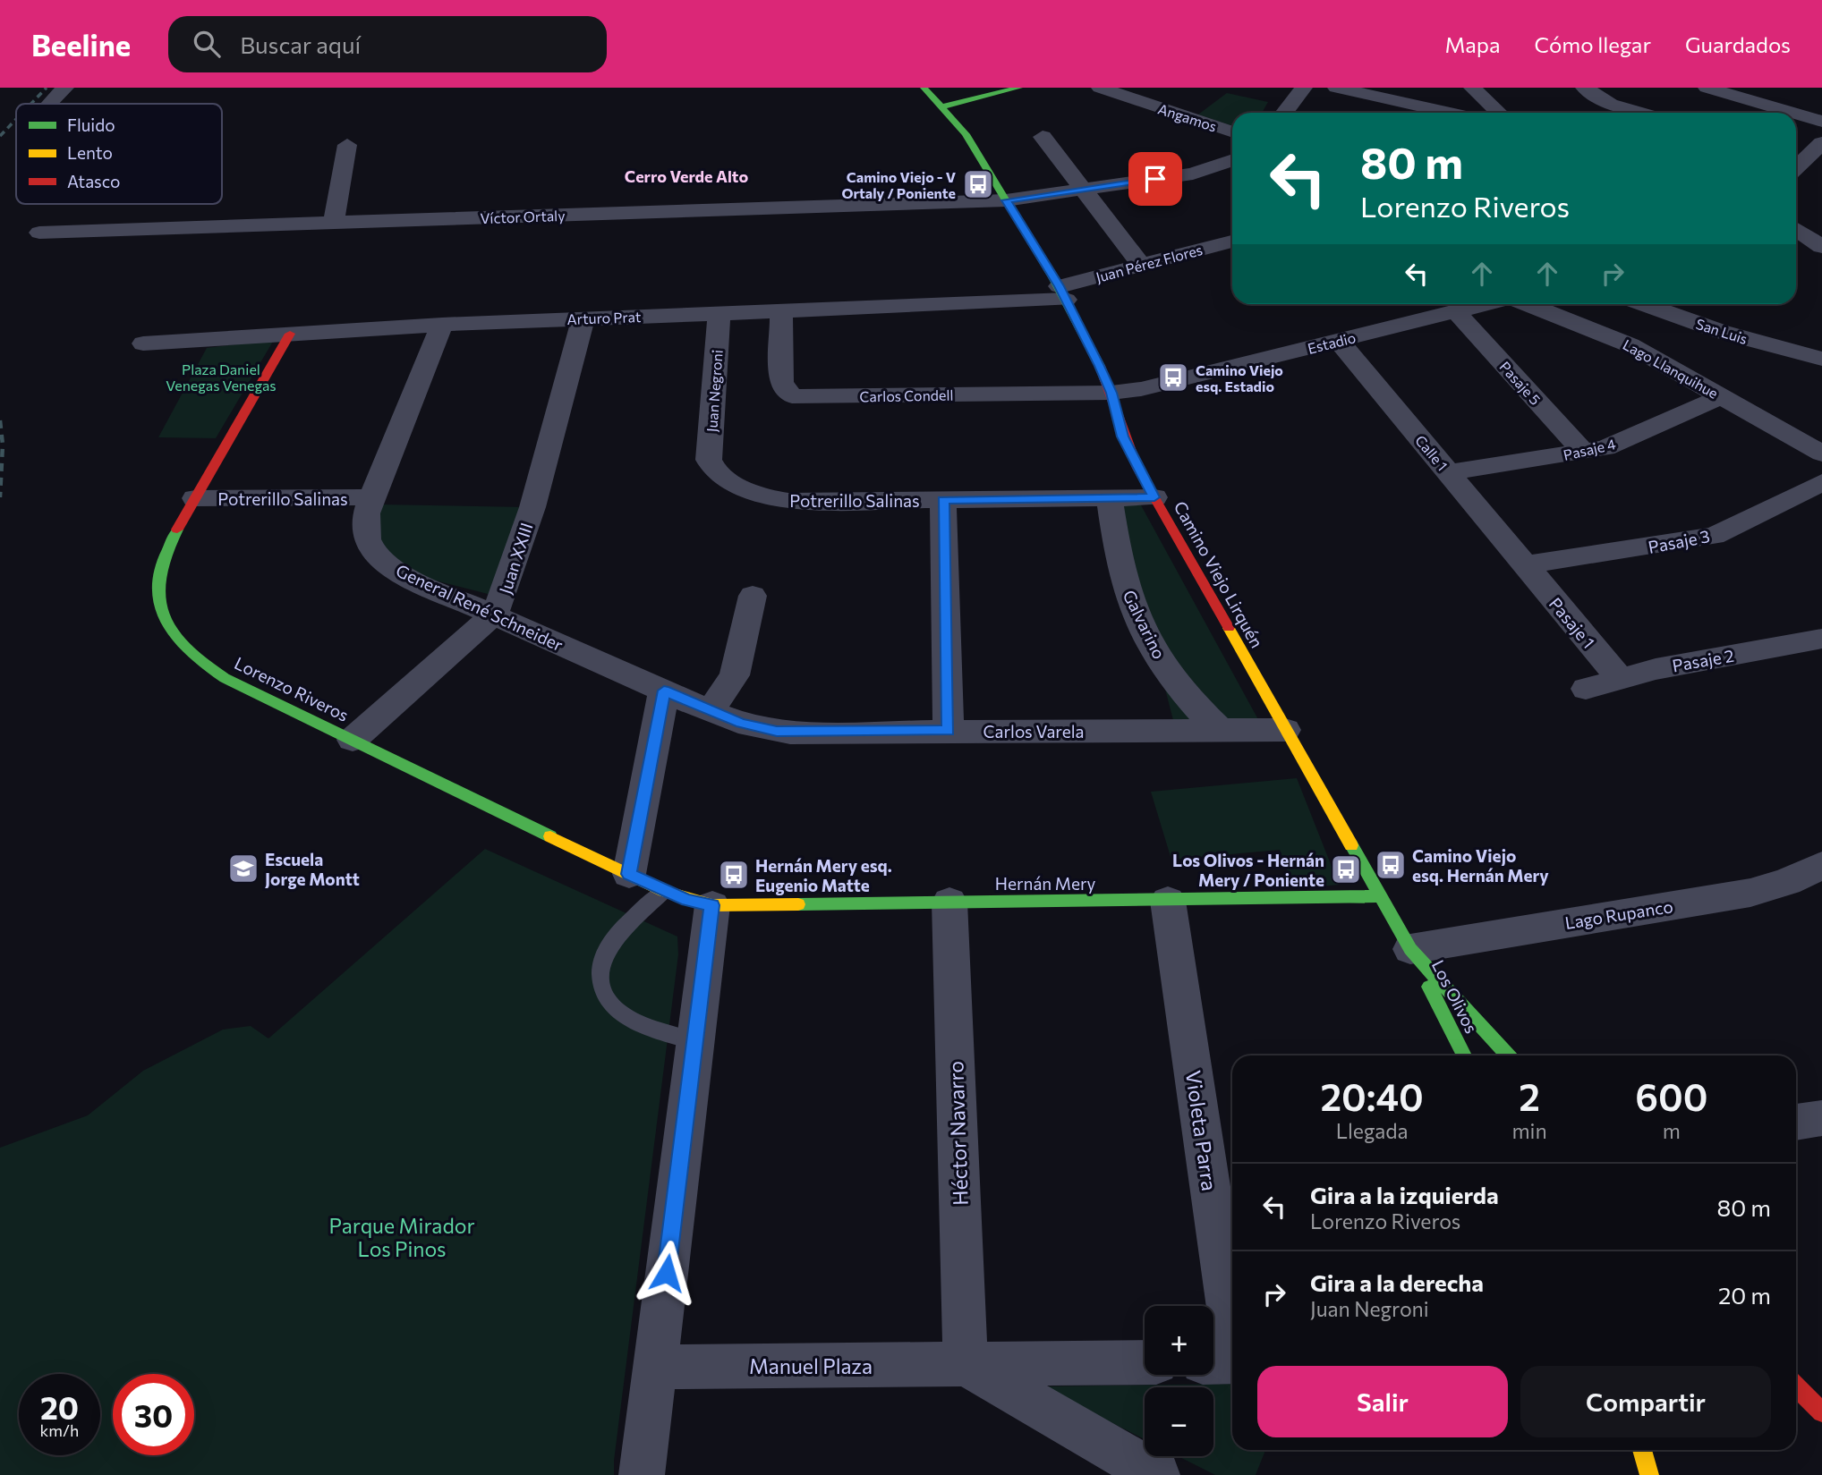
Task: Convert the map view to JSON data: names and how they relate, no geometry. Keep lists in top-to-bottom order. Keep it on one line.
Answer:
{"streets":{"street":["Angamos","Víctor Ortaly","Juan Pérez Flores","Arturo Prat","San Luis","Estadio","Lago Llanquihue","Pasaje 5","Juan Negroni","Carlos Condell","Pasaje 4","Calle 1","Potrerillo Salinas","Pasaje 3","Juan XXIII","Camino Viejo Lirquén","General René Schneider","Pasaje 1","Galvarino","Pasaje 2","Lorenzo Riveros","Carlos Varela","Hernán Mery","Lago Rupanco","Los Olivos","Violeta Parra","Héctor Navarro","Manuel Plaza"]},"crossings":[["Víctor Ortaly","Camino Viejo Lirquén"],["Juan Pérez Flores","Arturo Prat"],["Juan Pérez Flores","Camino Viejo Lirquén"],["Arturo Prat","Juan Negroni"],["Arturo Prat","Carlos Condell"],["Arturo Prat","Juan XXIII"],["Arturo Prat","Camino Viejo Lirquén"],["Arturo Prat","General René Schneider"],["Arturo Prat","Lorenzo Riveros"],["Estadio","Pasaje 5"],["Estadio","Carlos Condell"],["Estadio","Calle 1"],["Estadio","Camino Viejo Lirquén"],["Lago Llanquihue","Pasaje 4"],["Pasaje 5","Pasaje 4"],["Juan Negroni","Potrerillo Salinas"],["Carlos Condell","Camino Viejo Lirquén"],["Pasaje 4","Calle 1"],["Calle 1","Pasaje 3"],["Calle 1","Pasaje 1"],["Potrerillo Salinas","Camino Viejo Lirquén"],["Potrerillo Salinas","General René Schneider"],["Potrerillo Salinas","Galvarino"],["Potrerillo Salinas","Lorenzo Riveros"],["Pasaje 3","Pasaje 1"],["Juan XXIII","General René Schneider"],["Juan XXIII","Lorenzo Riveros"],["Camino Viejo Lirquén","Carlos Varela"],["Camino Viejo Lirquén","Hernán Mery"],["Camino Viejo Lirquén","Lago Rupanco"],["Camino Viejo Lirquén","Los Olivos"],["General René Schneider","Carlos Varela"],["Pasaje 1","Pasaje 2"],["Galvarino","Carlos Varela"],["Lorenzo Riveros","Hernán Mery"],["Hernán Mery","Violeta Parra"],["Hernán Mery","Héctor Navarro"],["Lago Rupanco","Los Olivos"],["Héctor Navarro","Manuel Plaza"]],"districts":["Cerro Verde Alto"],"parks":["Plaza Daniel Venegas Venegas","Parque Mirador Los Pinos"],"places":{"bus stop":["Camino Viejo - V Ortaly / Poniente","Camino Viejo esq. Estadio","Camino Viejo esq. Hernán Mery","Los Olivos - Hernán Mery / Poniente","Hernán Mery esq. Eugenio Matte"],"school or university":["Escuela Jorge Montt"]},"legend":["Fluido","Lento","Atasco"],"page":{"header":"Beeline","search":"Buscar aquí","nav":["Mapa","Cómo llegar","Guardados"],"turn":["80 m","Lorenzo Riveros"],"eta":["20:40","Llegada","2","min","600","m"],"list":[{"name":"Gira a la izquierda","note":"Lorenzo Riveros","value":"80 m"},{"name":"Gira a la derecha","note":"Juan Negroni","value":"20 m"}],"map_buttons":["+","−"],"buttons":["Salir","Compartir"],"speed":"20 km/h","limit":"30"}}
